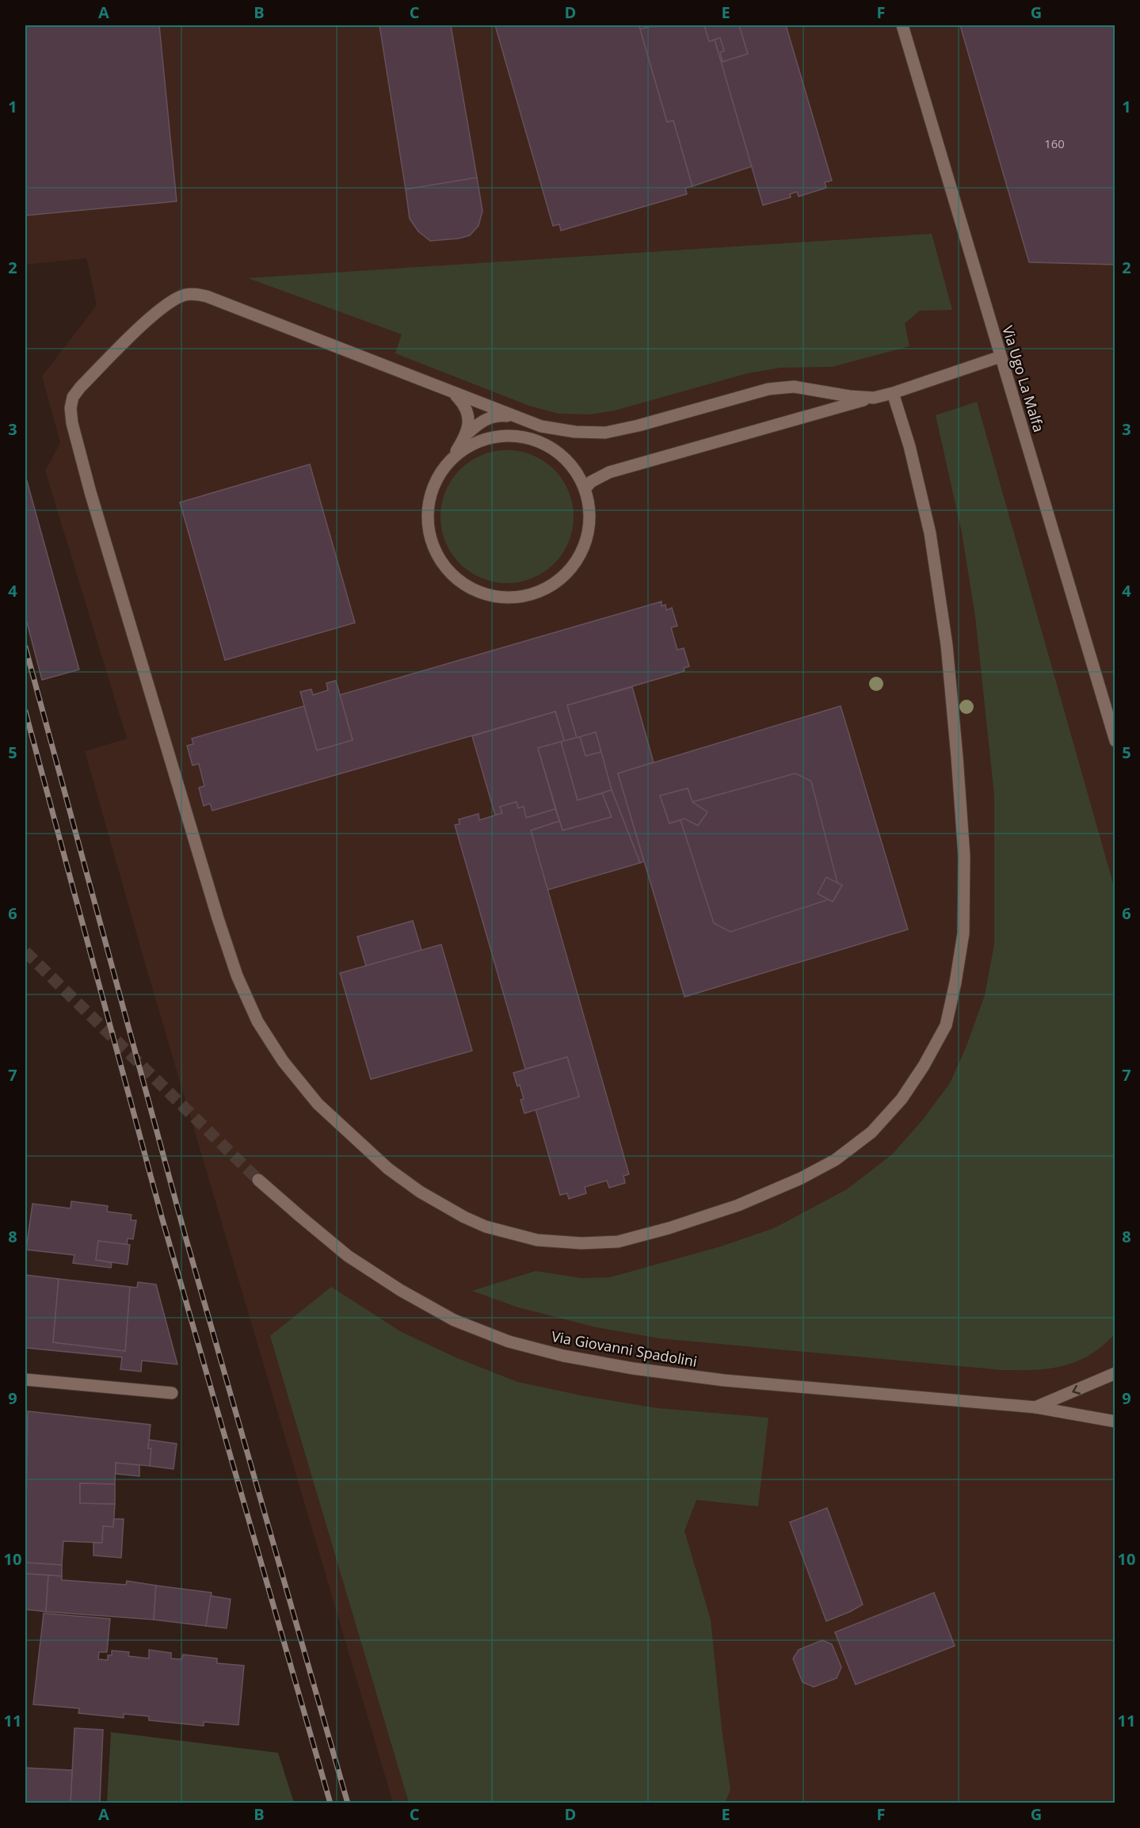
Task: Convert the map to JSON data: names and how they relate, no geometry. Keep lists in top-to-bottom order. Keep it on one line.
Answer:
{"streets":{"street":["Via Ugo La Malfa","Via Giovanni Spadolini"]},"house_numbers":["160"],"grid":{"columns":["A","B","C","D","E","F","G"],"rows":["1","2","3","4","5","6","7","8","9","10","11"]}}
